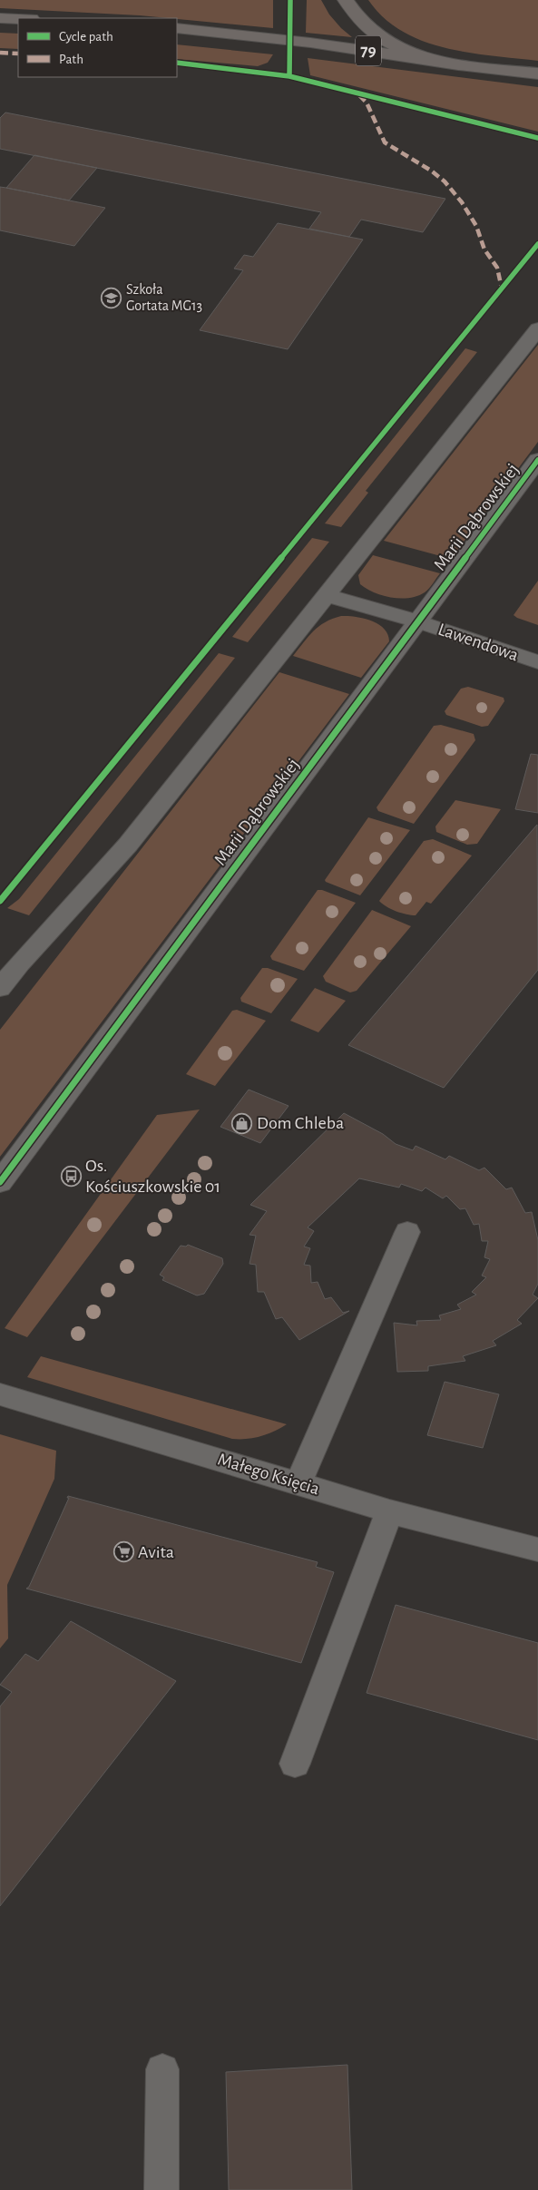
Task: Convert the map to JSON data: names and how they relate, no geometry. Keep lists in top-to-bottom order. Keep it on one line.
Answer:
{"streets":{"main road":["79"],"street":["Marii Dąbrowskiej","Lawendowa","Małego Księcia"]},"crossings":[["Marii Dąbrowskiej","Lawendowa"]],"places":{"school or university":["Szkoła Gortata MG13"],"shop":["Dom Chleba"],"bus stop":["Os. Kościuszkowskie 01"],"supermarket":["Avita"]},"legend":["Cycle path","Path"]}
